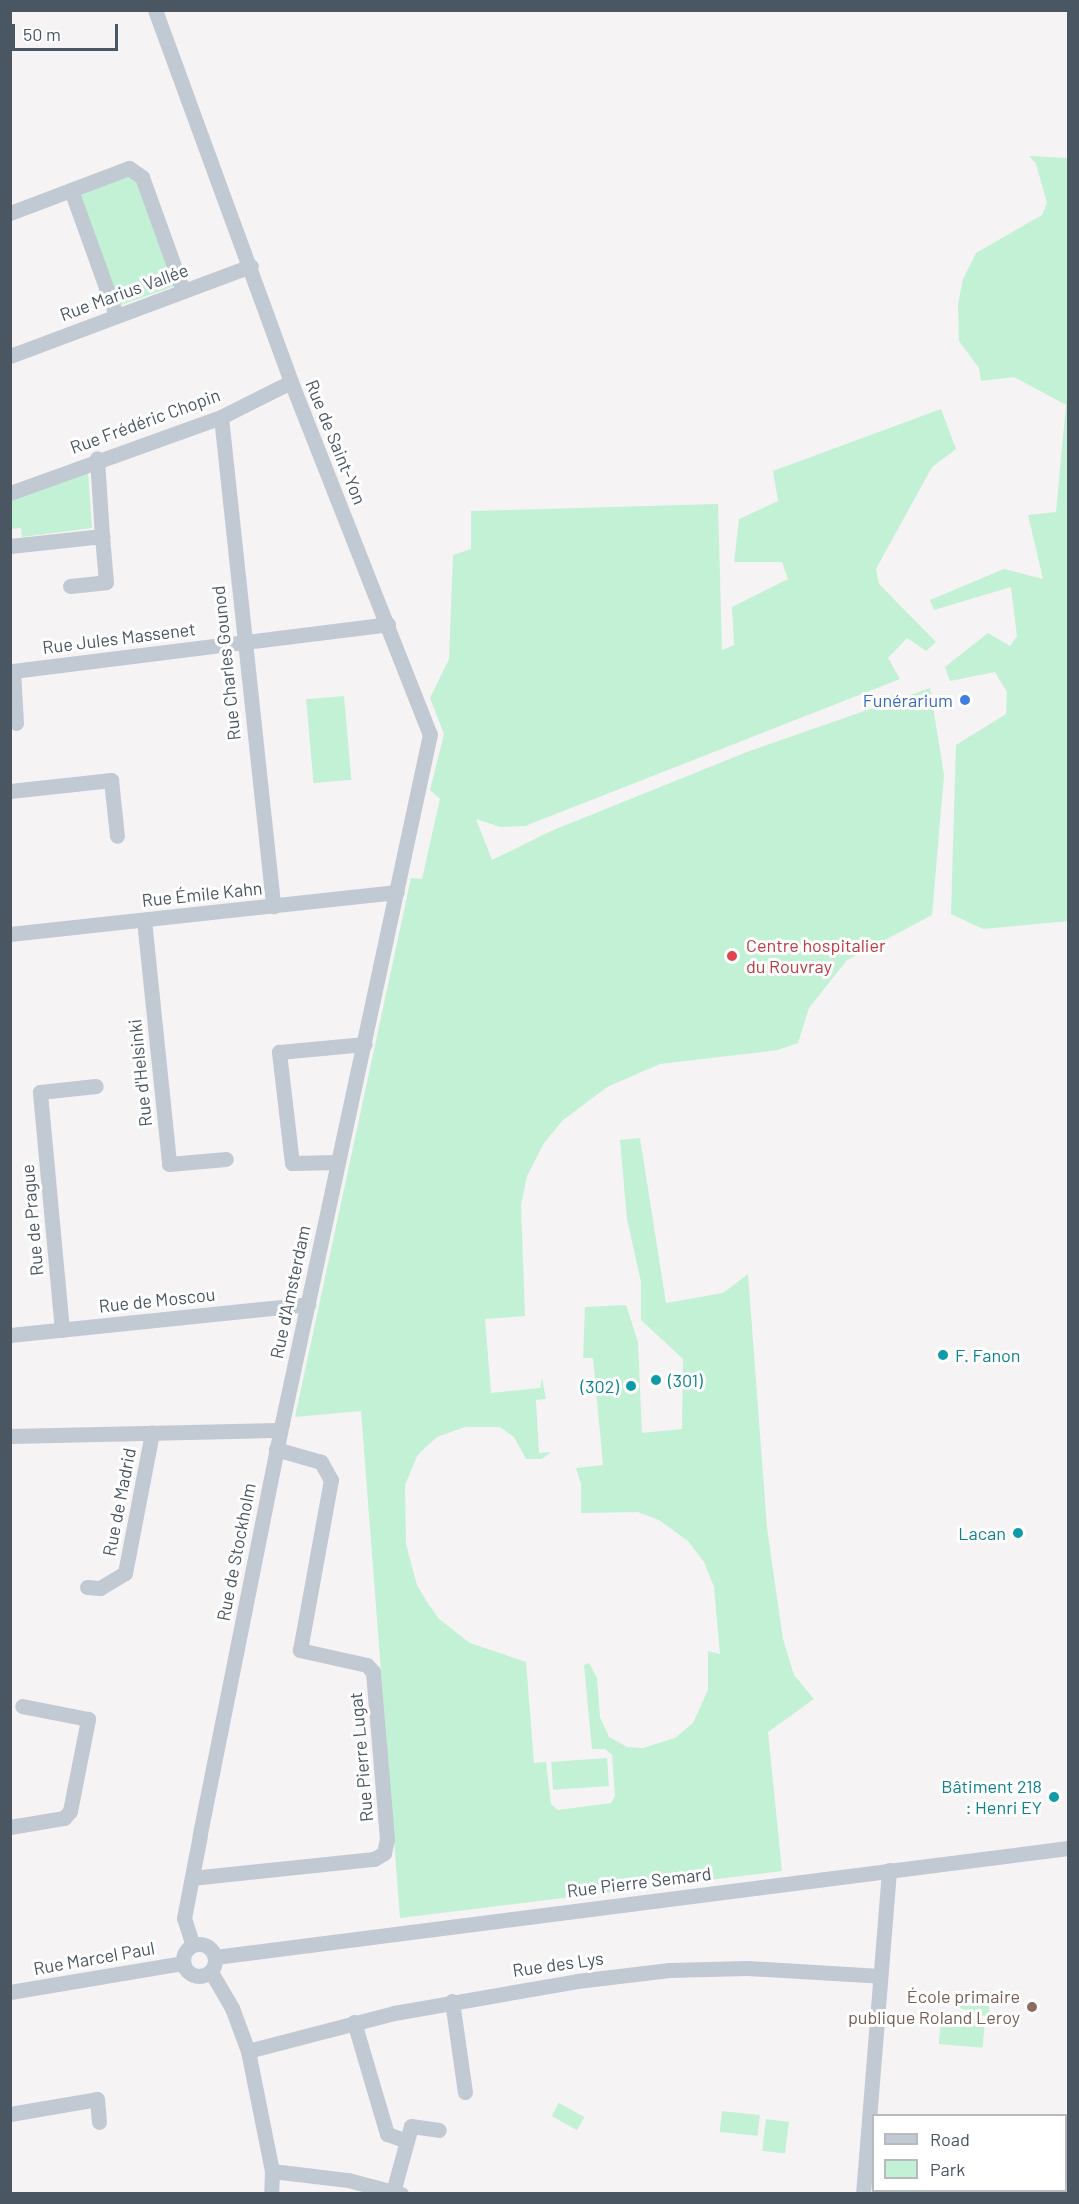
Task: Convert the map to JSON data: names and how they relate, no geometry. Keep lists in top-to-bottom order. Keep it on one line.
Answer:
{"streets":{"street":["Rue Marius Vallée","Rue Frédéric Chopin","Rue de Saint-Yon","Rue Jules Massenet","Rue Charles Gounod","Rue Émile Kahn","Rue d'Helsinki","Rue de Prague","Rue d'Amsterdam","Rue de Moscou","Rue de Madrid","Rue de Stockholm","Rue Pierre Lugat","Rue Pierre Semard","Rue Marcel Paul","Rue des Lys"]},"crossings":[["Rue Marius Vallée","Rue de Saint-Yon"],["Rue Frédéric Chopin","Rue de Saint-Yon"],["Rue Frédéric Chopin","Rue Charles Gounod"],["Rue de Saint-Yon","Rue Jules Massenet"],["Rue de Saint-Yon","Rue Émile Kahn"],["Rue de Saint-Yon","Rue d'Amsterdam"],["Rue Jules Massenet","Rue Charles Gounod"],["Rue Charles Gounod","Rue Émile Kahn"],["Rue Émile Kahn","Rue d'Helsinki"],["Rue Émile Kahn","Rue d'Amsterdam"],["Rue de Prague","Rue de Moscou"],["Rue d'Amsterdam","Rue de Moscou"],["Rue d'Amsterdam","Rue de Stockholm"],["Rue de Stockholm","Rue Pierre Lugat"],["Rue de Stockholm","Rue Pierre Semard"],["Rue de Stockholm","Rue Marcel Paul"],["Rue Pierre Semard","Rue Marcel Paul"]],"places":["Funérarium","Centre hospitalier du Rouvray","F. Fanon","(301)","(302)","Lacan","Bâtiment 218 : Henri EY","École primaire publique Roland Leroy"],"legend":["Road","Park"],"scale_bar":"50 m"}
